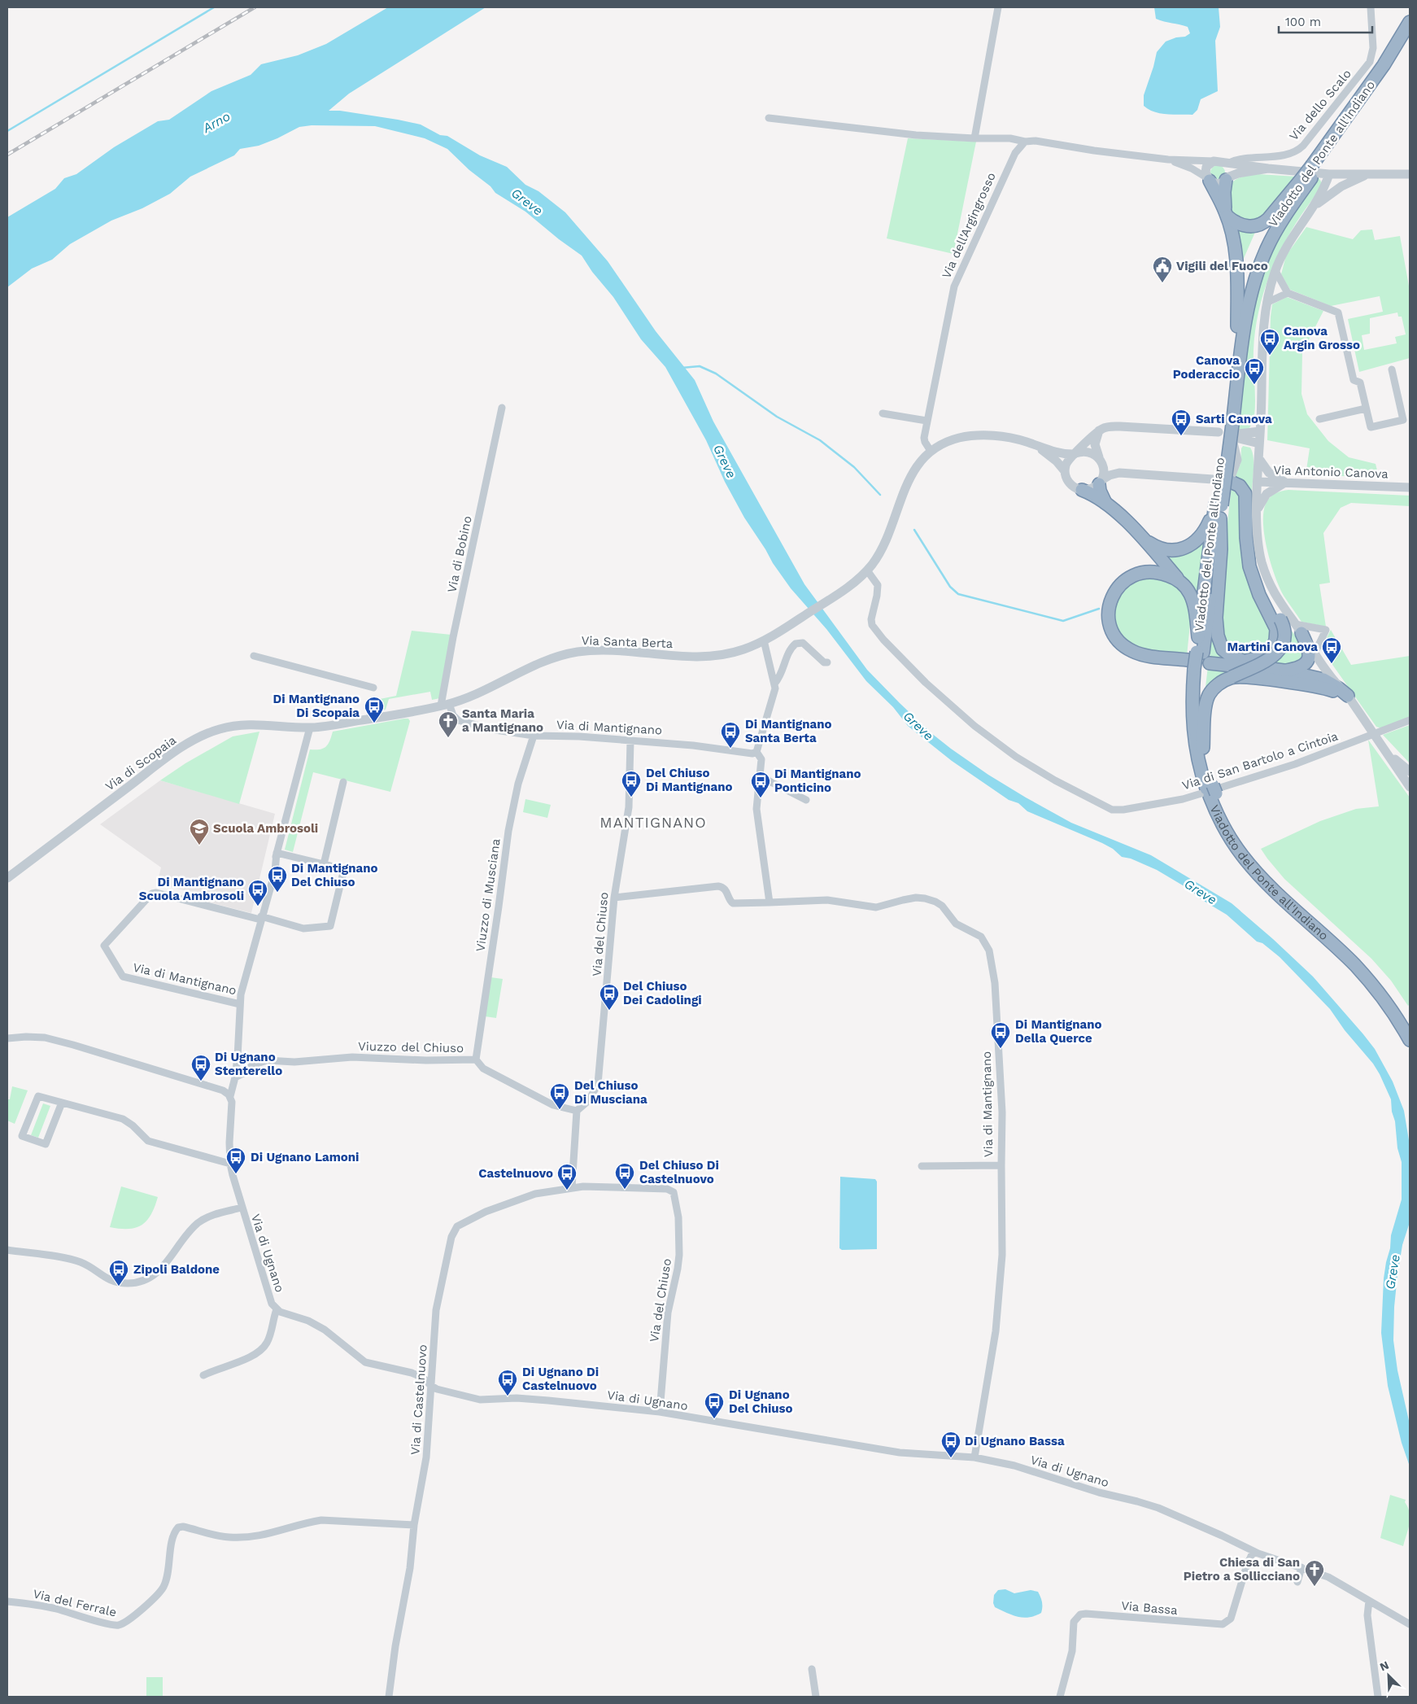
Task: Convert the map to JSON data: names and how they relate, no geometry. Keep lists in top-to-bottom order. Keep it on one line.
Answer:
{"streets":{"highway":["Viadotto del Ponte all'Indiano"],"street":["Via dello Scalo","Via dell'Argingrosso","Via Antonio Canova","Via di Bobino","Via Santa Berta","Via di Mantignano","Via di San Bartolo a Cintoia","Via di Scopaia","Viuzzo di Musciana","Via del Chiuso","Viuzzo del Chiuso","Via di Ugnano","Via di Castelnuovo","Via del Ferrale","Via Bassa"]},"crossings":[["Viadotto del Ponte all'Indiano","Via Antonio Canova"],["Viadotto del Ponte all'Indiano","Via di San Bartolo a Cintoia"],["Via dell'Argingrosso","Via Santa Berta"],["Via di Bobino","Via Santa Berta"],["Via di Bobino","Via di Mantignano"],["Via Santa Berta","Via di Mantignano"],["Via Santa Berta","Via di San Bartolo a Cintoia"],["Via di Mantignano","Via di Scopaia"],["Via di Mantignano","Viuzzo di Musciana"],["Via di Mantignano","Via del Chiuso"],["Via di Mantignano","Viuzzo del Chiuso"],["Via di Mantignano","Via di Ugnano"],["Viuzzo di Musciana","Viuzzo del Chiuso"],["Via del Chiuso","Viuzzo del Chiuso"],["Via del Chiuso","Via di Ugnano"],["Via del Chiuso","Via di Castelnuovo"],["Via di Ugnano","Via di Castelnuovo"],["Via di Ugnano","Via Bassa"],["Via di Castelnuovo","Via del Ferrale"]],"districts":["MANTIGNANO"],"water":["Arno","Greve"],"places":{"public building":["Vigili del Fuoco"],"bus stop":["Canova Argin Grosso","Canova Poderaccio","Sarti Canova","Martini Canova","Di Mantignano Di Scopaia","Di Mantignano Santa Berta","Del Chiuso Di Mantignano","Di Mantignano Ponticino","Di Mantignano Del Chiuso","Di Mantignano Scuola Ambrosoli","Del Chiuso Dei Cadolingi","Di Mantignano Della Querce","Di Ugnano Stenterello","Del Chiuso Di Musciana","Di Ugnano Lamoni","Del Chiuso Di Castelnuovo","Castelnuovo","Zipoli Baldone","Di Ugnano Di Castelnuovo","Di Ugnano Del Chiuso","Di Ugnano Bassa"],"church":["Santa Maria a Mantignano","Chiesa di San Pietro a Sollicciano"],"school or university":["Scuola Ambrosoli"]},"scale_bar":"100 m","north":"top left"}
